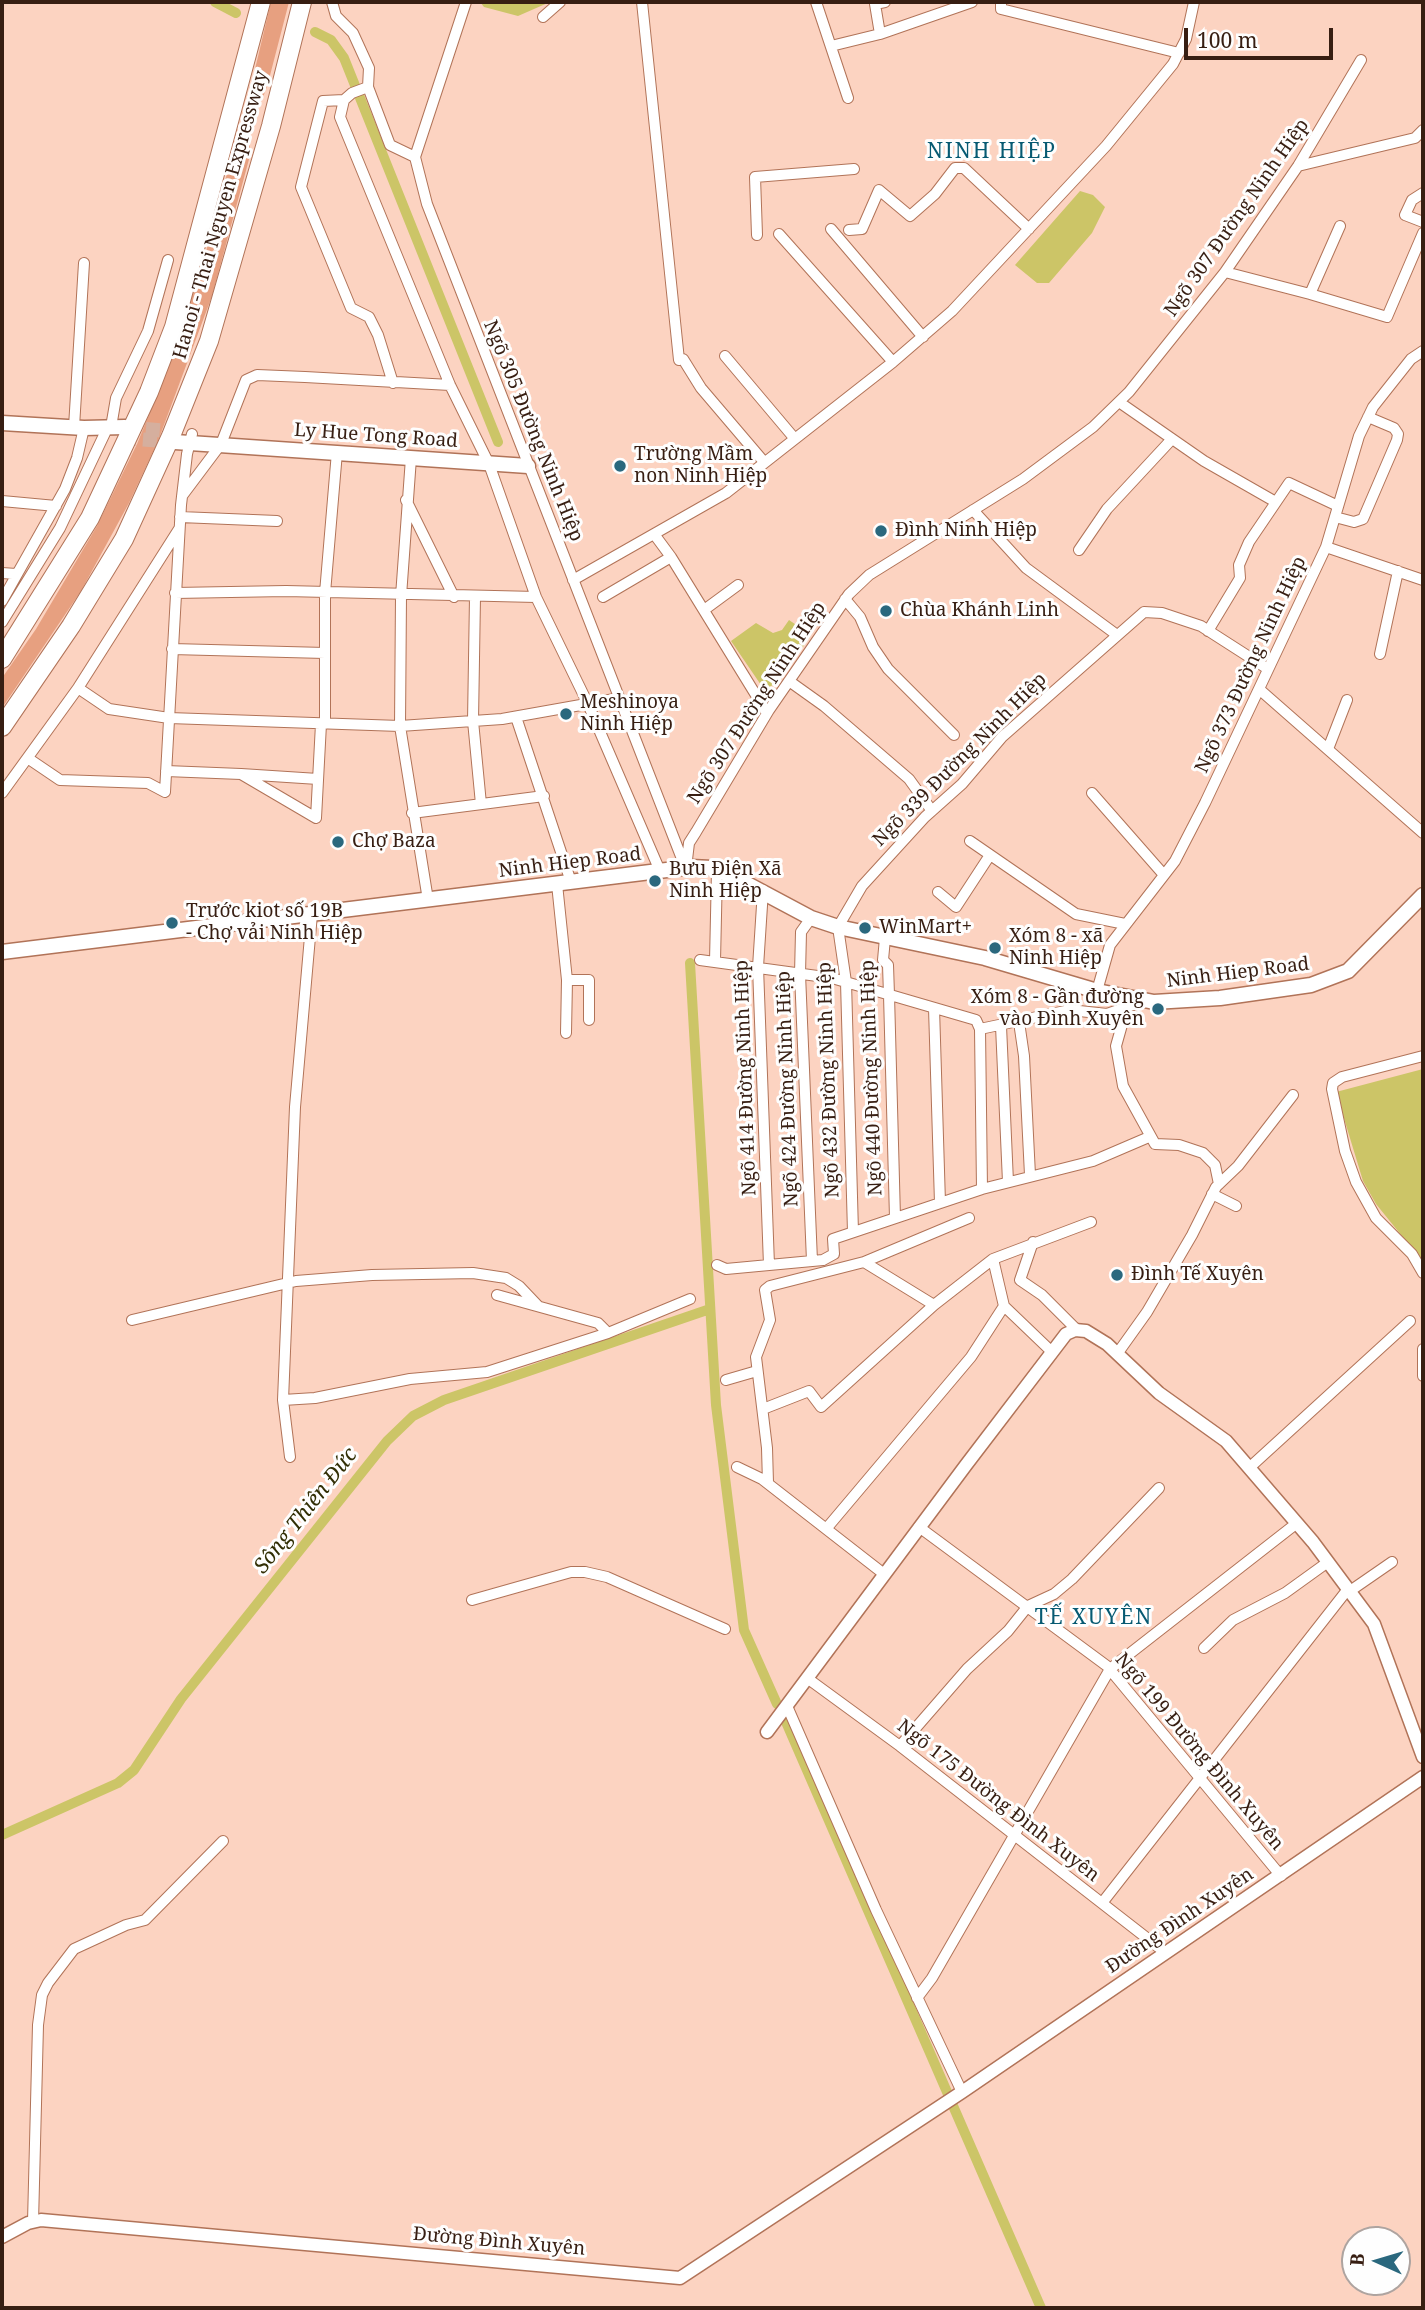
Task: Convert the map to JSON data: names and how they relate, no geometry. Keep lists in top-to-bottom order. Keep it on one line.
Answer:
{"streets":{"highway":["Hanoi - Thai Nguyen Expressway"],"main road":["Ly Hue Tong Road","Ninh Hiep Road"],"street":["Ngõ 307 Đường Ninh Hiệp","Ngõ 305 Đường Ninh Hiệp","Ngõ 373 Đường Ninh Hiệp","Ngõ 339 Đường Ninh Hiệp","Ngõ 414 Đường Ninh Hiệp","Ngõ 440 Đường Ninh Hiệp","Ngõ 432 Đường Ninh Hiệp","Ngõ 424 Đường Ninh Hiệp","Ngõ 199 Đường Đình Xuyên","Ngõ 175 Đường Đình Xuyên","Đường Đình Xuyên"]},"crossings":[["Ngõ 307 Đường Ninh Hiệp","Ngõ 305 Đường Ninh Hiệp"],["Ngõ 307 Đường Ninh Hiệp","Ninh Hiep Road"],["Ngõ 305 Đường Ninh Hiệp","Ly Hue Tong Road"],["Ngõ 305 Đường Ninh Hiệp","Ninh Hiep Road"],["Ngõ 373 Đường Ninh Hiệp","Ngõ 339 Đường Ninh Hiệp"],["Ngõ 373 Đường Ninh Hiệp","Ninh Hiep Road"],["Ngõ 339 Đường Ninh Hiệp","Ninh Hiep Road"],["Ngõ 339 Đường Ninh Hiệp","Ngõ 432 Đường Ninh Hiệp"],["Ninh Hiep Road","Ngõ 414 Đường Ninh Hiệp"],["Ninh Hiep Road","Ngõ 440 Đường Ninh Hiệp"],["Ninh Hiep Road","Ngõ 432 Đường Ninh Hiệp"],["Ninh Hiep Road","Ngõ 424 Đường Ninh Hiệp"],["Ngõ 199 Đường Đình Xuyên","Đường Đình Xuyên"],["Ngõ 175 Đường Đình Xuyên","Đường Đình Xuyên"]],"districts":["NINH HIỆP","TẾ XUYÊN"],"water":["Sông Thiên Đức"],"places":["Trường Mầm non Ninh Hiệp","Đình Ninh Hiệp","Chùa Khánh Linh","Meshinoya Ninh Hiệp","Chợ Baza","Bưu Điện Xã Ninh Hiệp","Trước kiot số 19B - Chợ vải Ninh Hiệp","WinMart+","Xóm 8 - xã Ninh Hiệp","Xóm 8 - Gần đường vào Đình Xuyên","Đình Tế Xuyên"],"scale_bar":"100 m","north":"left"}
